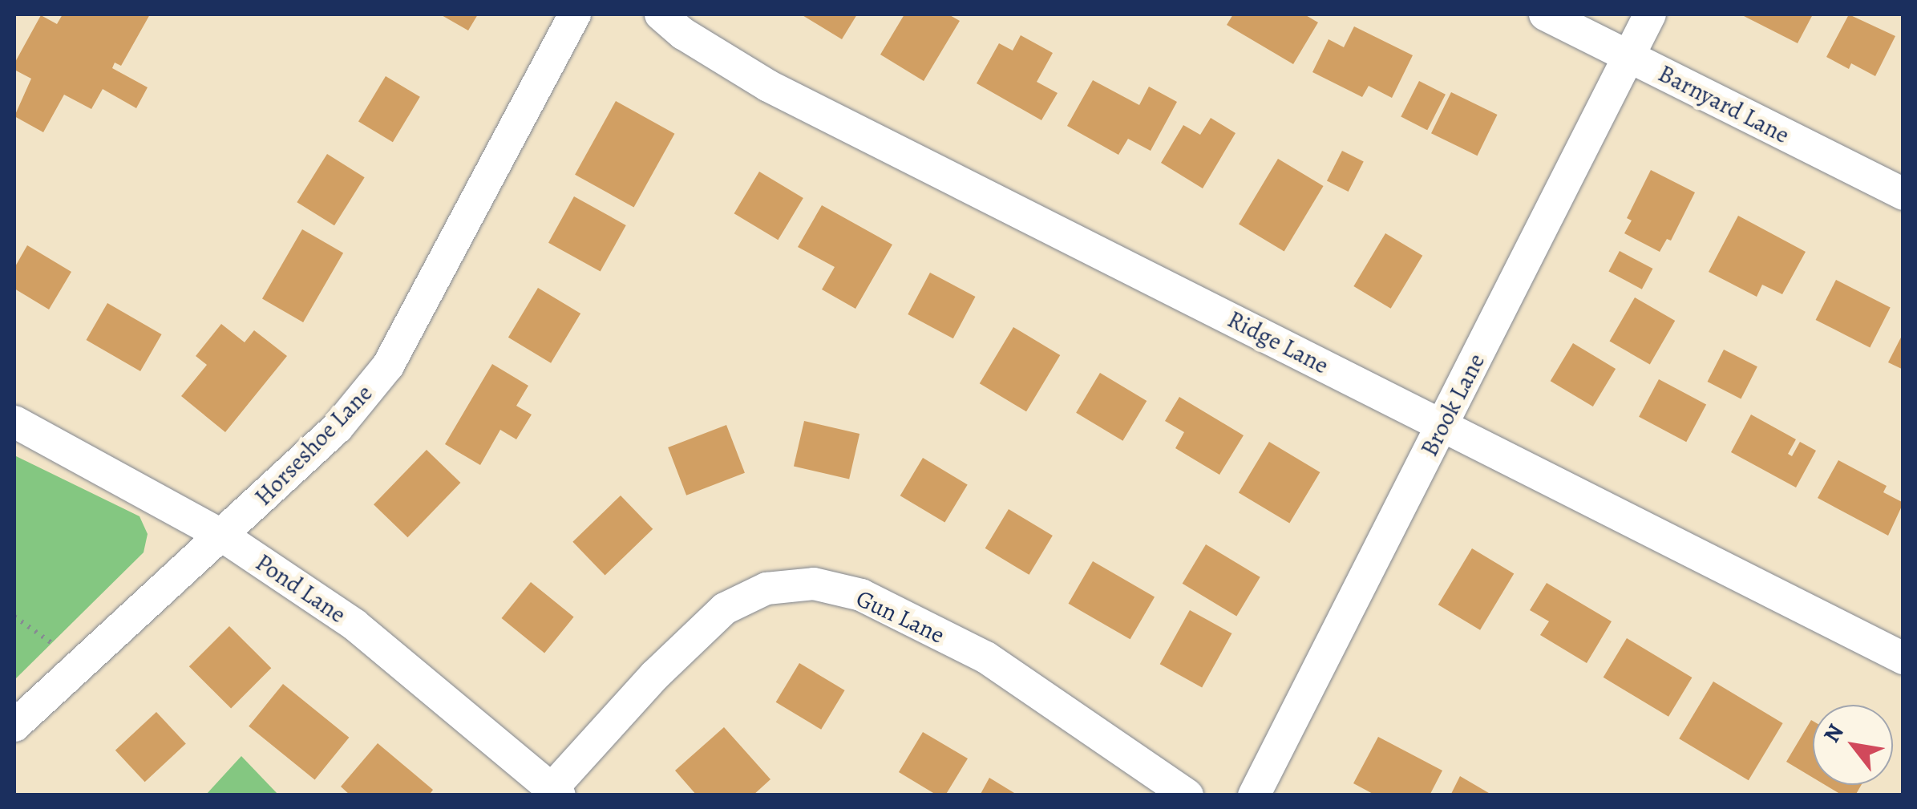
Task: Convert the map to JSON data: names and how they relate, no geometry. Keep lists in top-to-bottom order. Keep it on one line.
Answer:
{"streets":{"street":["Barnyard Lane","Ridge Lane","Brook Lane","Horseshoe Lane","Pond Lane","Gun Lane"]},"crossings":[["Barnyard Lane","Brook Lane"],["Ridge Lane","Brook Lane"],["Horseshoe Lane","Pond Lane"],["Pond Lane","Gun Lane"]],"north":"top left"}
